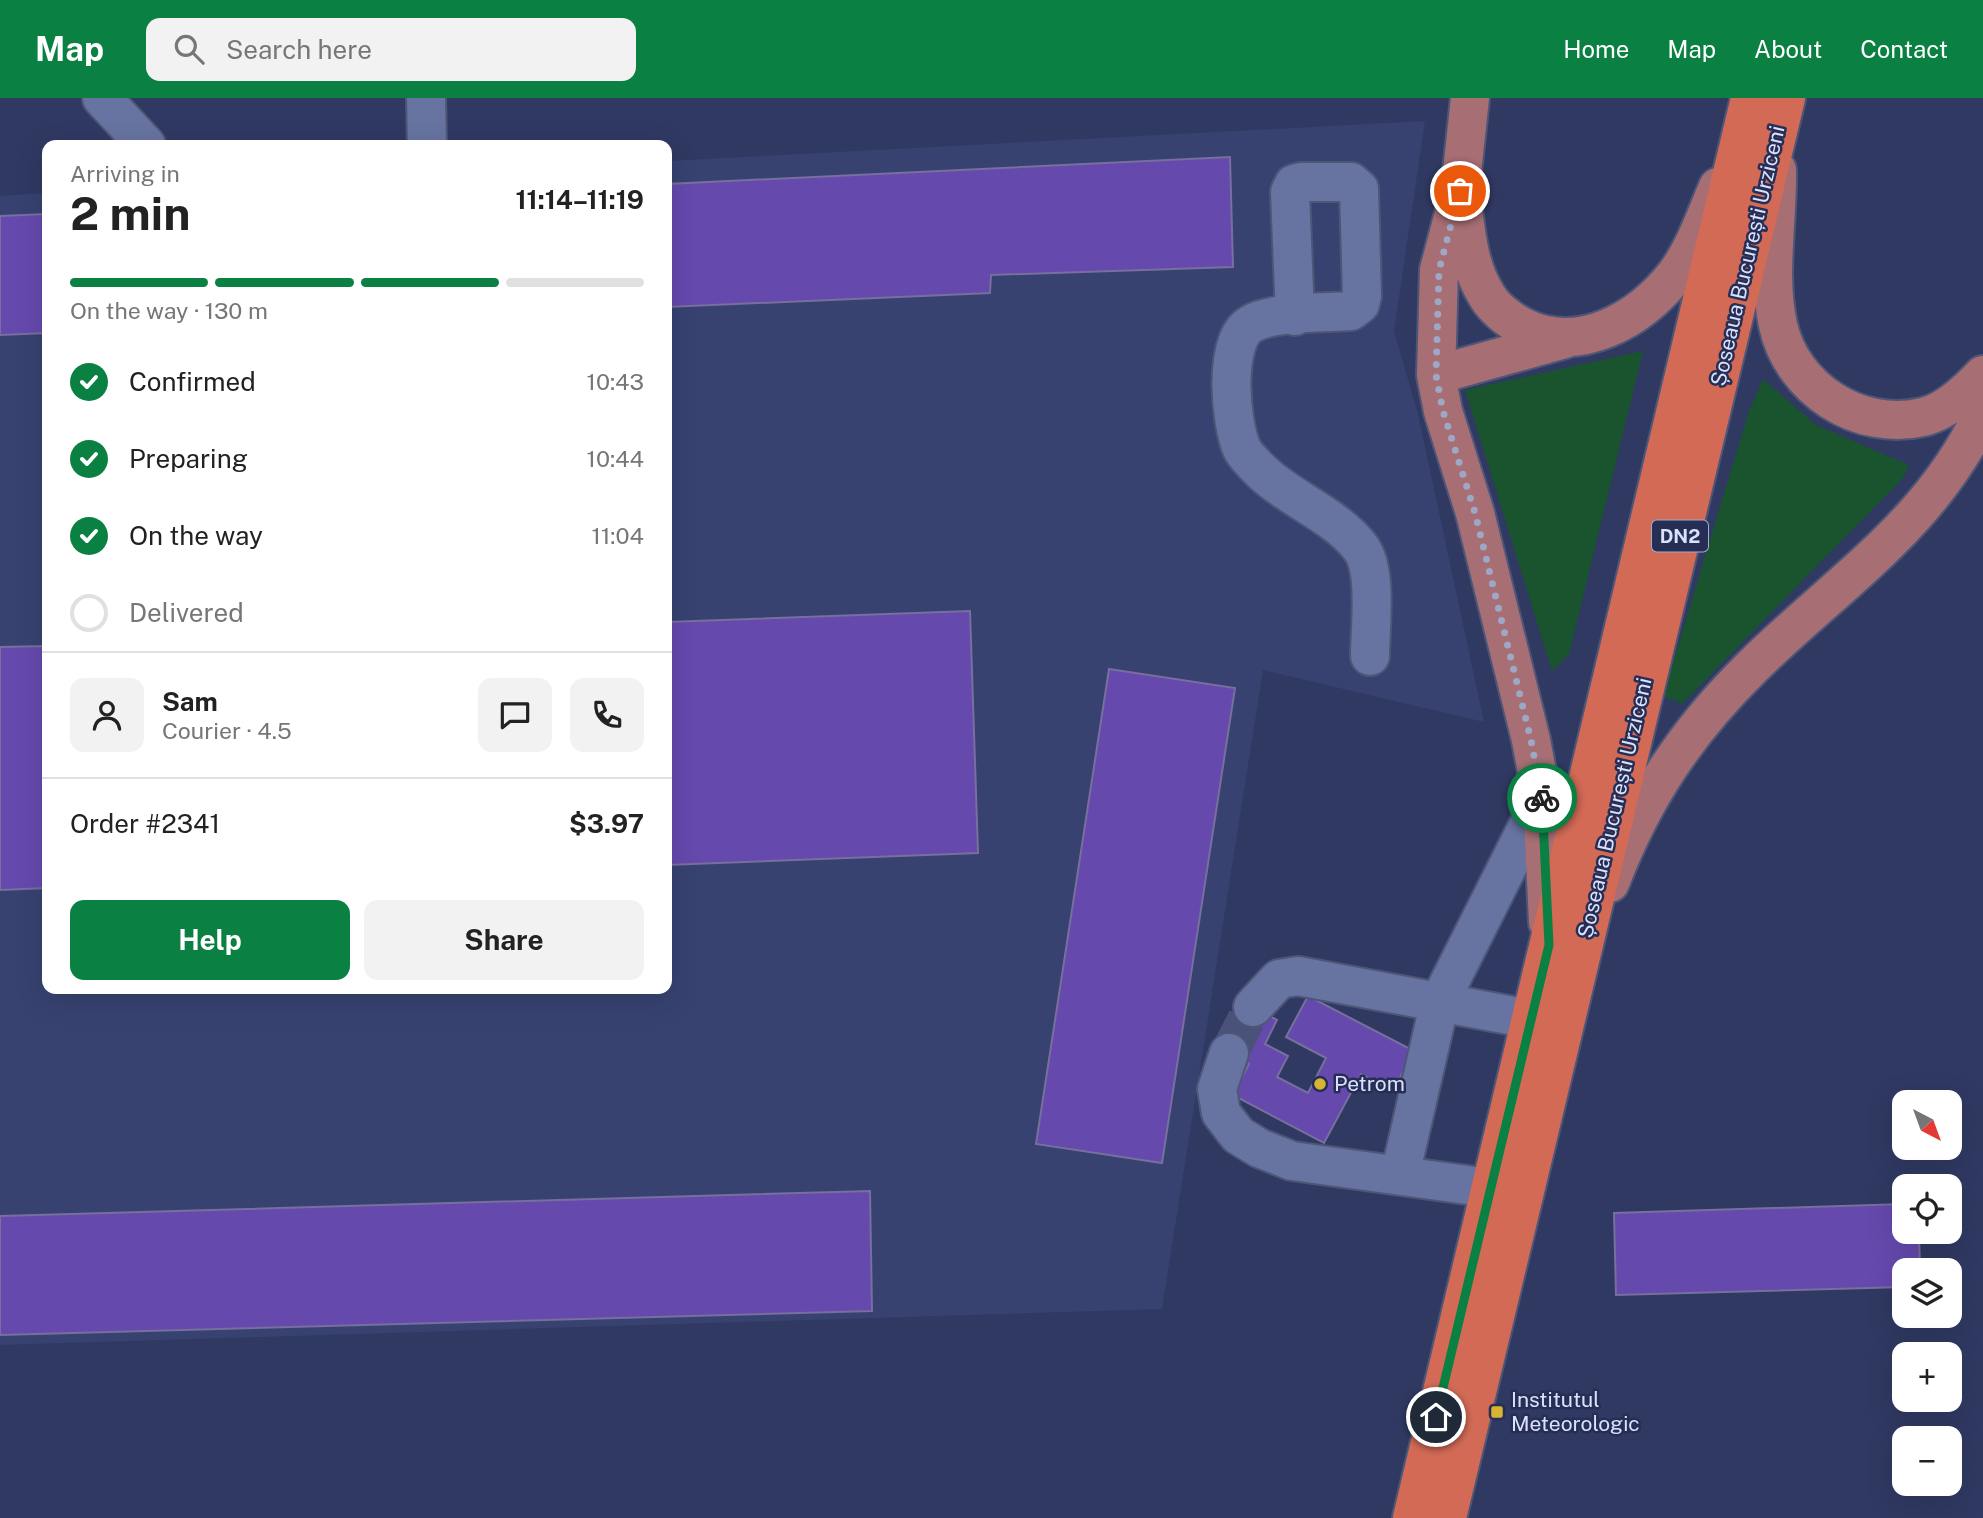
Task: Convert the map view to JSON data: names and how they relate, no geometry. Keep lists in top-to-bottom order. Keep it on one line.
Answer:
{"streets":{"highway":["Șoseaua București Urziceni","DN2"]},"places":{"other":["Petrom"],"transit":["Institutul Meteorologic"]},"north":"bottom right","page":{"header":"Map","search":"Search here","nav":["Home","Map","About","Contact"],"heading":["2 min","Arriving in","11:14–11:19"],"panel":["Sam","Courier · 4.5","Order #2341","$3.97"],"bar":"On the way · 130 m","list":[["Confirmed","10:43"],["Preparing","10:44"],["On the way","11:04"],"Delivered"],"buttons":["Help","Share"],"map_buttons":["+","−"]}}
